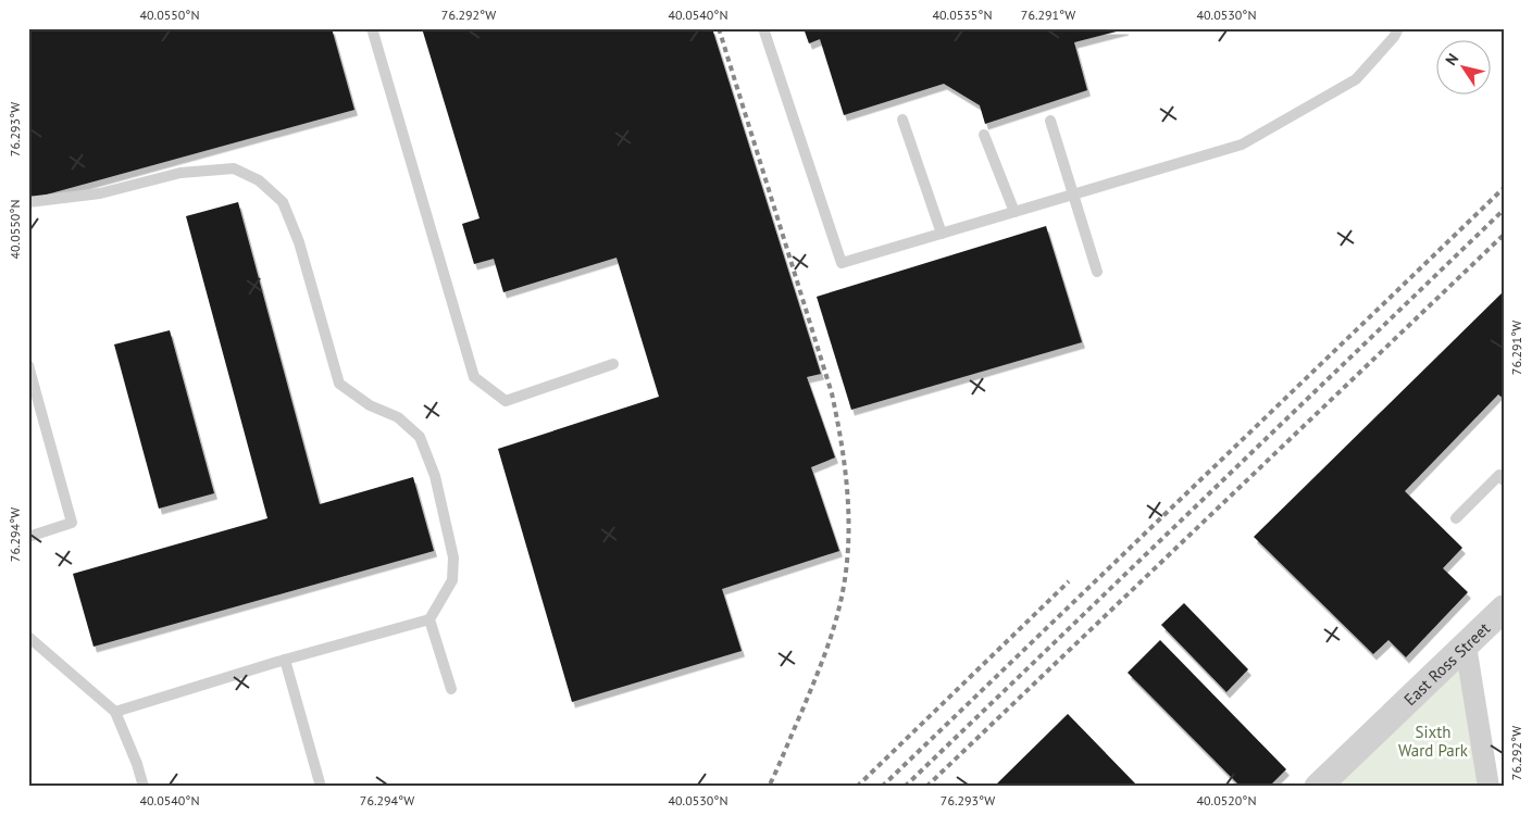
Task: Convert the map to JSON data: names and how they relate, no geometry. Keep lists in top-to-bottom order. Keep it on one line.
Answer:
{"streets":{"street":["East Ross Street"]},"parks":["Sixth Ward Park"],"north":"top left","coordinates":["40.0550°N","76.292°W","40.0540°N","40.0535°N","76.291°W","40.0530°N","76.293°W","76.294°W","40.0520°N"]}
